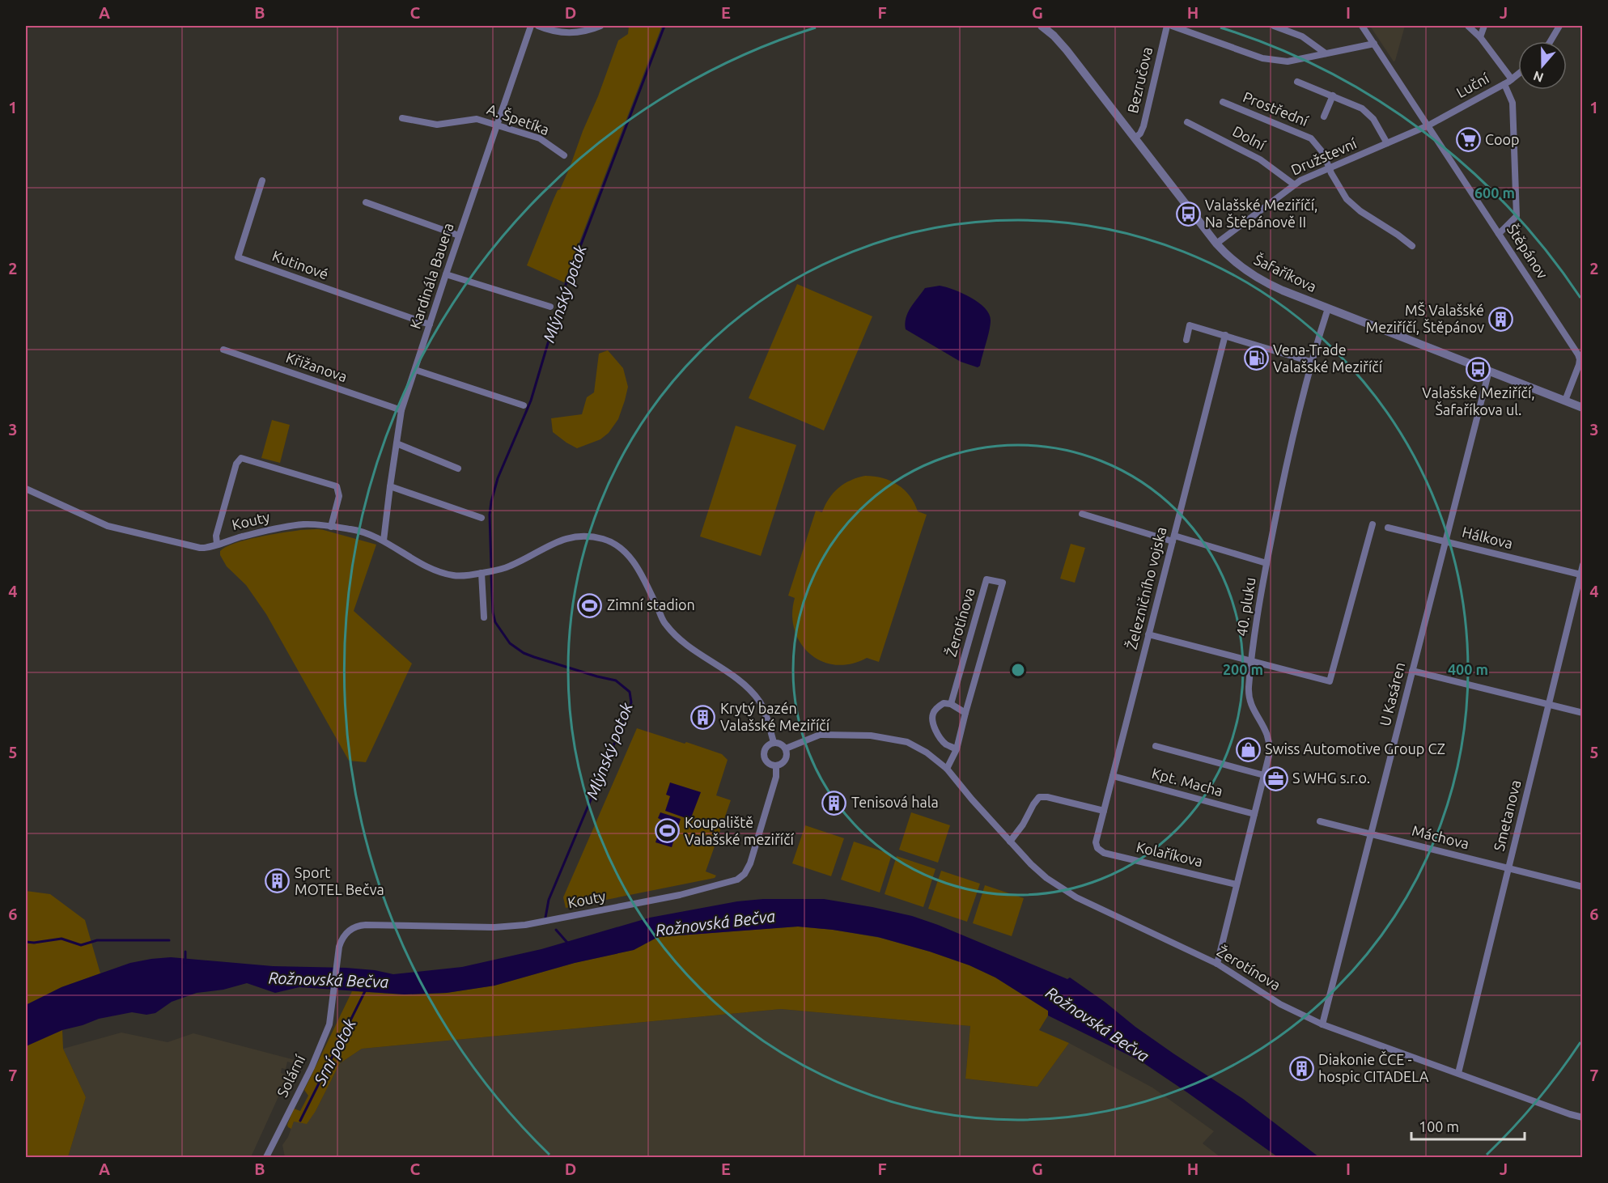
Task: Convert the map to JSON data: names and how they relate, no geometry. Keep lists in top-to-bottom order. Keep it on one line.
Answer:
{"streets":{"street":["Bezručova","Luční","Prostřední","A. Špetíka","Dolní","Družstevní","Štěpánov","Kutinové","Šafaříkova","Kardinála Bauera","Křižanova","Kouty","Hálkova","Železničního vojska","40. pluku","Žerotínova","U Kasáren","Kpt. Macha","Smetanova","Máchova","Kolaříkova","Solární"]},"crossings":[["Bezručova","Šafaříkova"],["Luční","Družstevní"],["Luční","Štěpánov"],["Prostřední","Družstevní"],["A. Špetíka","Kardinála Bauera"],["Dolní","Družstevní"],["Družstevní","Štěpánov"],["Družstevní","Šafaříkova"],["Štěpánov","Šafaříkova"],["Kutinové","Kardinála Bauera"],["Šafaříkova","40. pluku"],["Šafaříkova","U Kasáren"],["Kardinála Bauera","Křižanova"],["Kardinála Bauera","Kouty"],["Kouty","Žerotínova"],["Kouty","Solární"],["Hálkova","U Kasáren"],["Hálkova","Smetanova"],["Železničního vojska","Kpt. Macha"],["Železničního vojska","Kolaříkova"],["40. pluku","Žerotínova"],["40. pluku","Kpt. Macha"],["40. pluku","Kolaříkova"],["Žerotínova","U Kasáren"],["Žerotínova","Smetanova"],["U Kasáren","Máchova"],["Smetanova","Máchova"]],"water":["Mlýnský potok","Rožnovská Bečva","Srní potok"],"places":{"supermarket":["Coop"],"bus stop":["Valašské Meziříčí, Na Štěpánově II","Valašské Meziříčí, Šafaříkova ul."],"building":["MŠ Valašské Meziříčí, Štěpánov","Krytý bazén Valašské Meziříčí","Tenisová hala","Sport MOTEL Bečva","Diakonie ČCE - hospic CITADELA"],"fuel station":["Vena-Trade Valašské Meziříčí"],"sports":["Zimní stadion","Koupaliště Valašské meziříčí"],"shop":["Swiss Automotive Group CZ"],"office":["S WHG s.r.o."]},"scale_bar":"100 m","north":"bottom","grid":{"columns":["A","B","C","D","E","F","G","H","I","J"],"rows":["1","2","3","4","5","6","7"]},"rings":["600 m","200 m","400 m"]}
